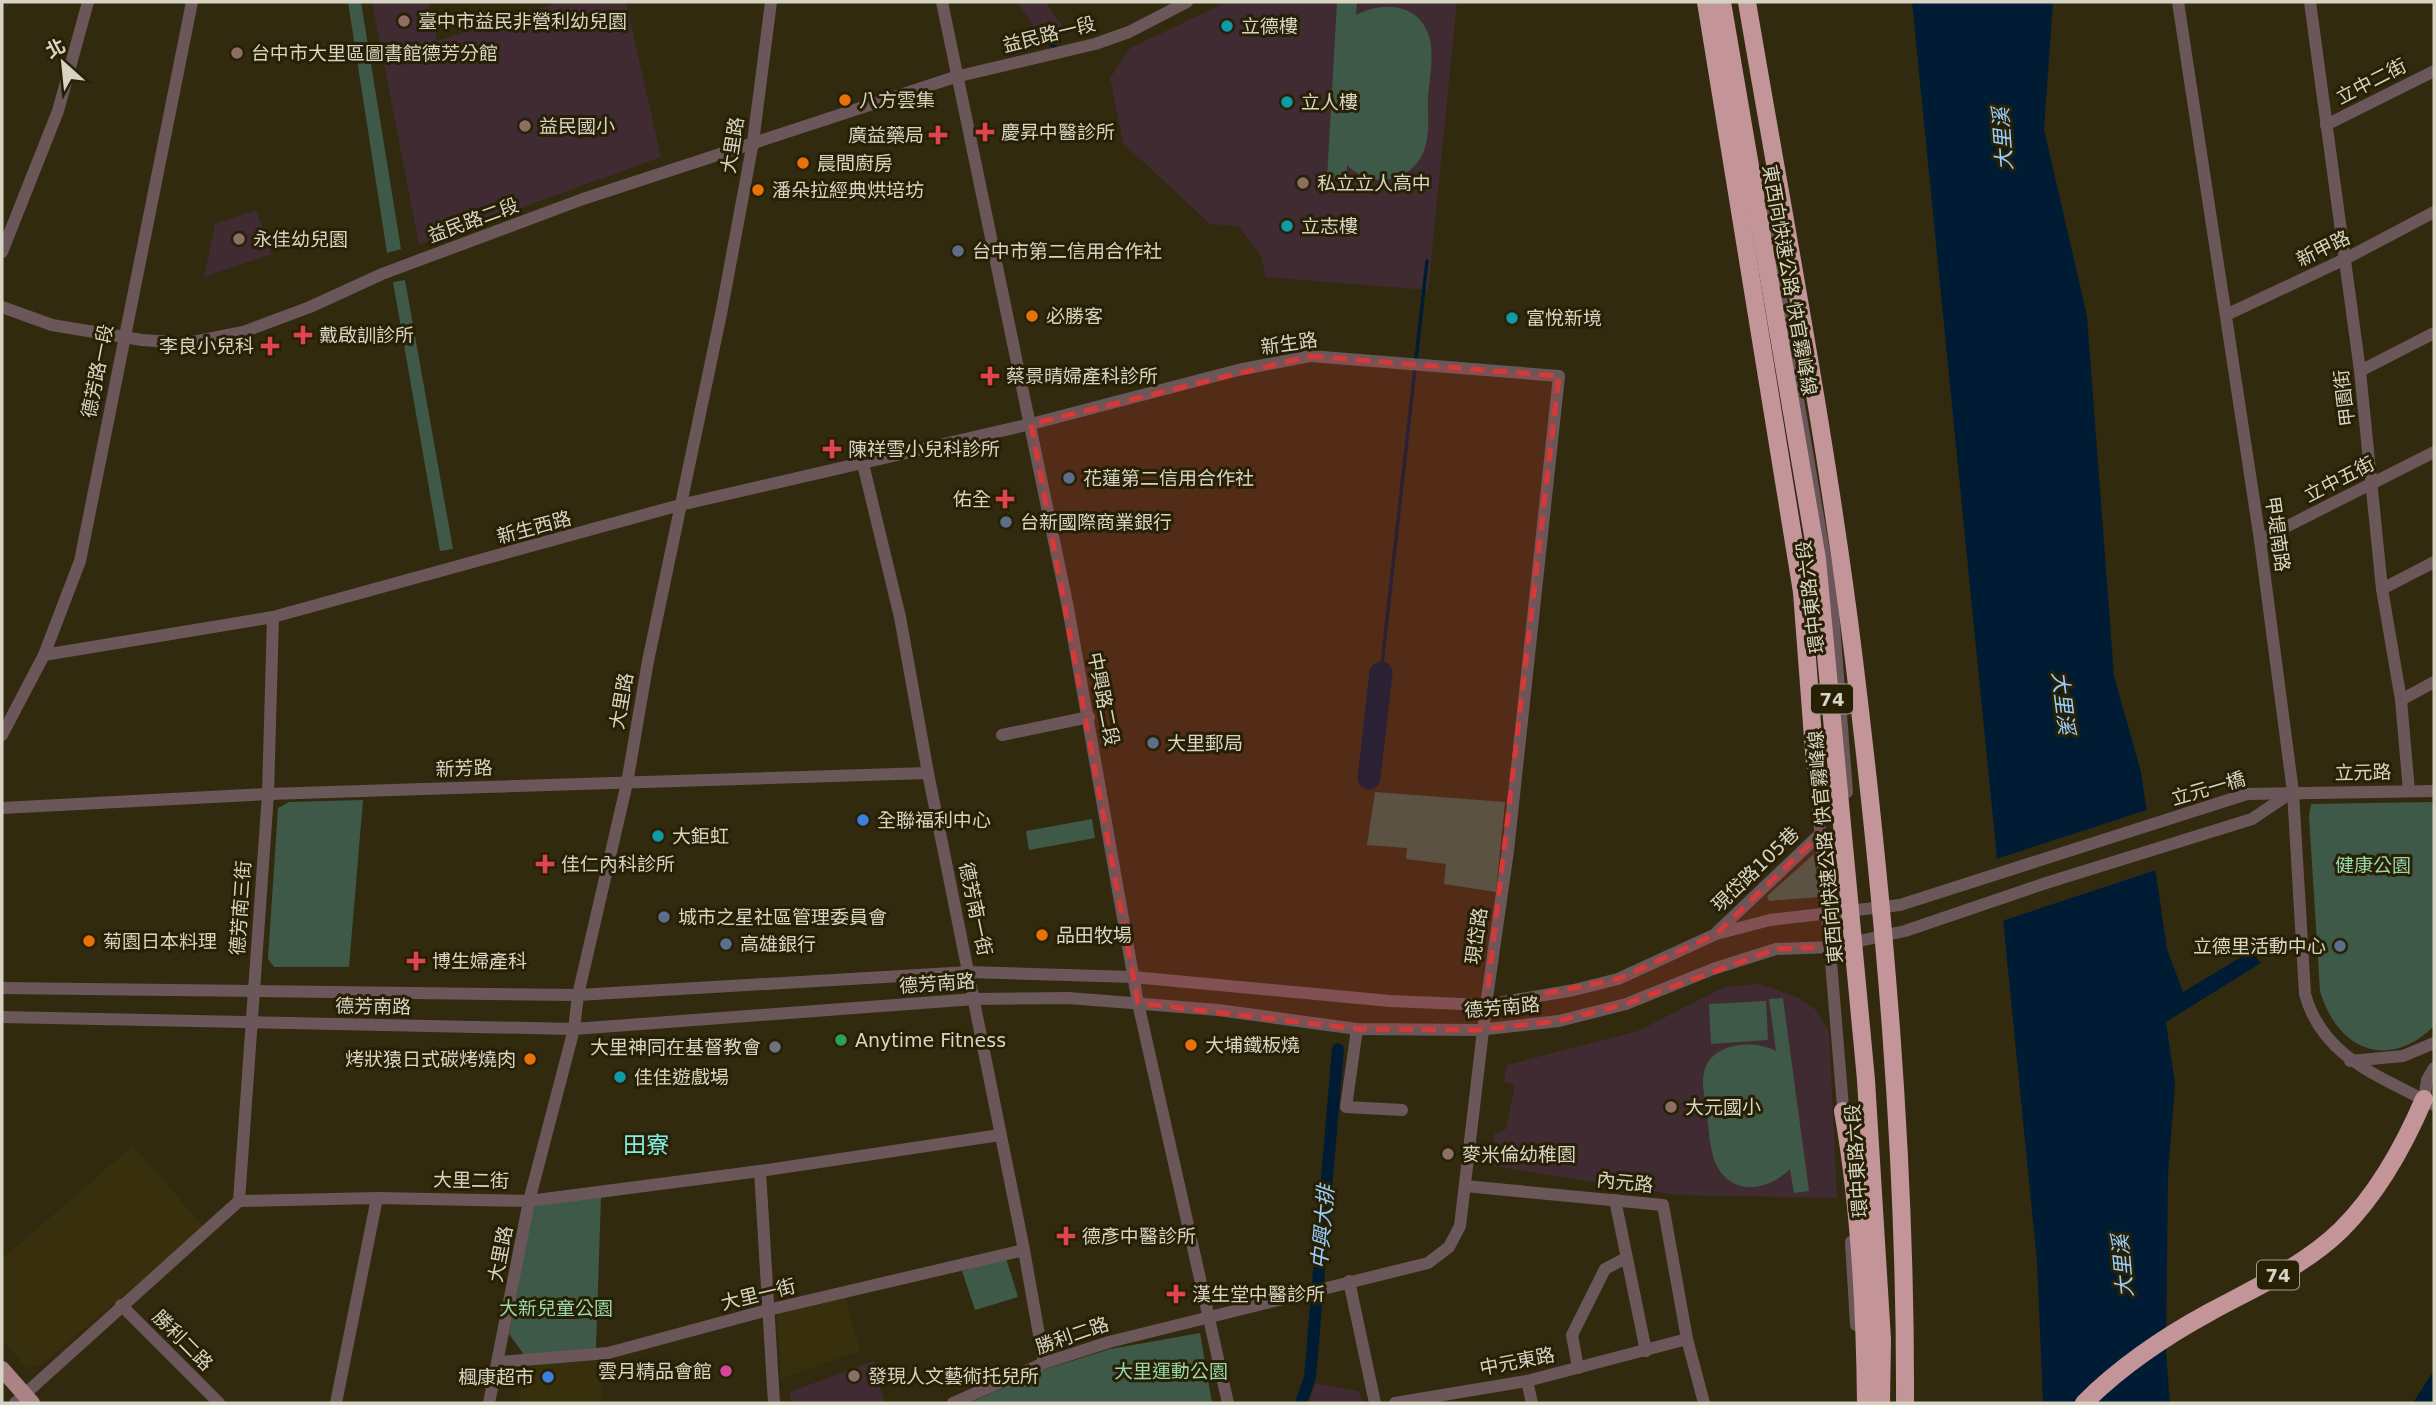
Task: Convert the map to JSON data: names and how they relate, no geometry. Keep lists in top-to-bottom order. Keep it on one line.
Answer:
{"streets":{"highway":["東西向快速公路 快官霧峰線","74"],"street":["益民路一段","立中二街","大里路","益民路二段","新甲路","新生路","德芳路一段","甲園街","立中五街","新生西路","甲堤南路","環中東路六段","中興路二段","新芳路","立元路","立元一橋","現岱路105巷","德芳南三街","德芳南一街","現岱路","德芳南路","大里二街","內元路","大里一街","勝利二路","中元東路"]},"crossings":[["益民路一段","益民路二段"],["益民路一段","中興路二段"],["立中二街","甲園街"],["大里路","益民路二段"],["大里路","新生西路"],["大里路","新芳路"],["大里路","德芳南路"],["大里路","大里二街"],["大里路","大里一街"],["益民路二段","德芳路一段"],["益民路二段","中興路二段"],["新甲路","甲園街"],["新甲路","甲堤南路"],["新生路","新生西路"],["新生路","中興路二段"],["新生路","現岱路"],["德芳路一段","新生西路"],["甲園街","立中五街"],["甲園街","立元路"],["立中五街","甲堤南路"],["新生西路","中興路二段"],["新生西路","德芳南三街"],["新生西路","德芳南一街"],["甲堤南路","74"],["甲堤南路","立元路"],["甲堤南路","立元一橋"],["環中東路六段","立元一橋"],["環中東路六段","現岱路105巷"],["環中東路六段","德芳南路"],["中興路二段","現岱路"],["中興路二段","德芳南路"],["中興路二段","勝利二路"],["新芳路","德芳南三街"],["新芳路","德芳南一街"],["立元路","立元一橋"],["立元一橋","德芳南路"],["現岱路105巷","德芳南路"],["德芳南三街","德芳南路"],["德芳南三街","大里二街"],["德芳南一街","德芳南路"],["德芳南一街","大里二街"],["德芳南一街","大里一街"],["德芳南一街","勝利二路"],["現岱路","德芳南路"],["現岱路","內元路"],["現岱路","勝利二路"],["內元路","中元東路"]],"districts":["田寮"],"water":["大里溪","中興大排"],"parks":["健康公園","大新兒童公園","大里運動公園"],"places":{"other":["臺中市益民非營利幼兒園","立德樓","台中市大里區圖書館德芳分館","八方雲集","立人樓","益民國小","晨間廚房","私立立人高中","潘朵拉經典烘培坊","立志樓","永佳幼兒園","台中市第二信用合作社","必勝客","富悅新境","花蓮第二信用合作社","台新國際商業銀行","大里郵局","全聯福利中心","大鉅虹","城市之星社區管理委員會","品田牧場","菊園日本料理","高雄銀行","立德里活動中心","Anytime Fitness","大埔鐵板燒","大里神同在基督教會","烤狀猿日式碳烤燒肉","佳佳遊戲場","大元國小","麥米倫幼稚園","雲月精品會館","發現人文藝術托兒所","楓康超市"],"health":["慶昇中醫診所","廣益藥局","戴啟訓診所","李良小兒科","蔡景晴婦產科診所","陳祥雪小兒科診所","佑全","佳仁內科診所","博生婦產科","德彥中醫診所","漢生堂中醫診所"]},"north":"top left"}
